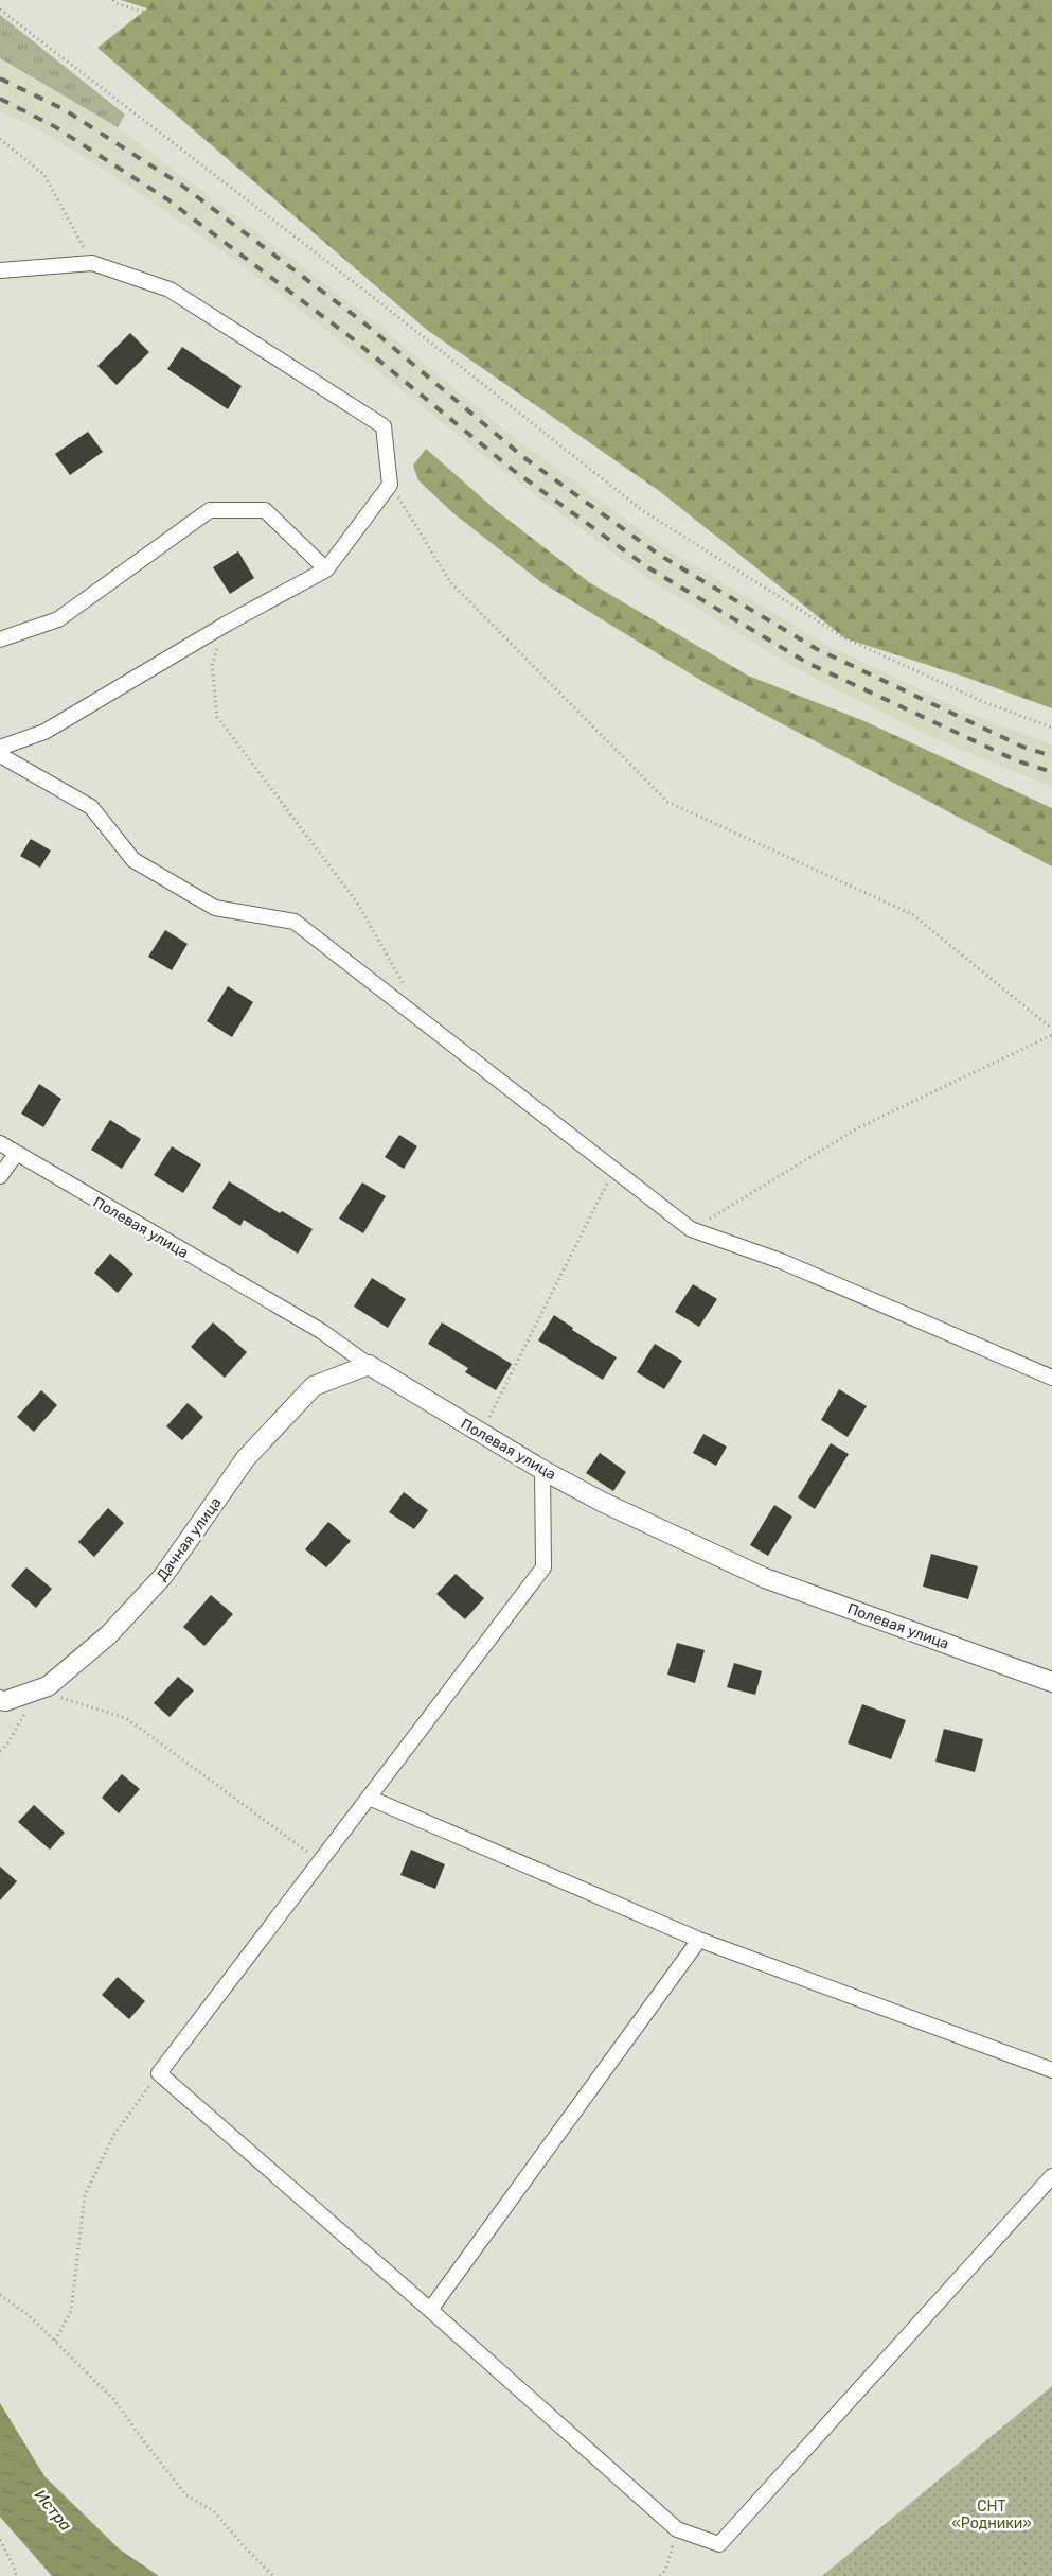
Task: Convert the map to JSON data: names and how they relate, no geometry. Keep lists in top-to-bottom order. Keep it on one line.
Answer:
{"streets":{"street":["Полевая улица","Дачная улица"]},"crossings":[["Полевая улица","Дачная улица"]],"water":["Истра"],"parks":["СНТ «Родники»"]}
